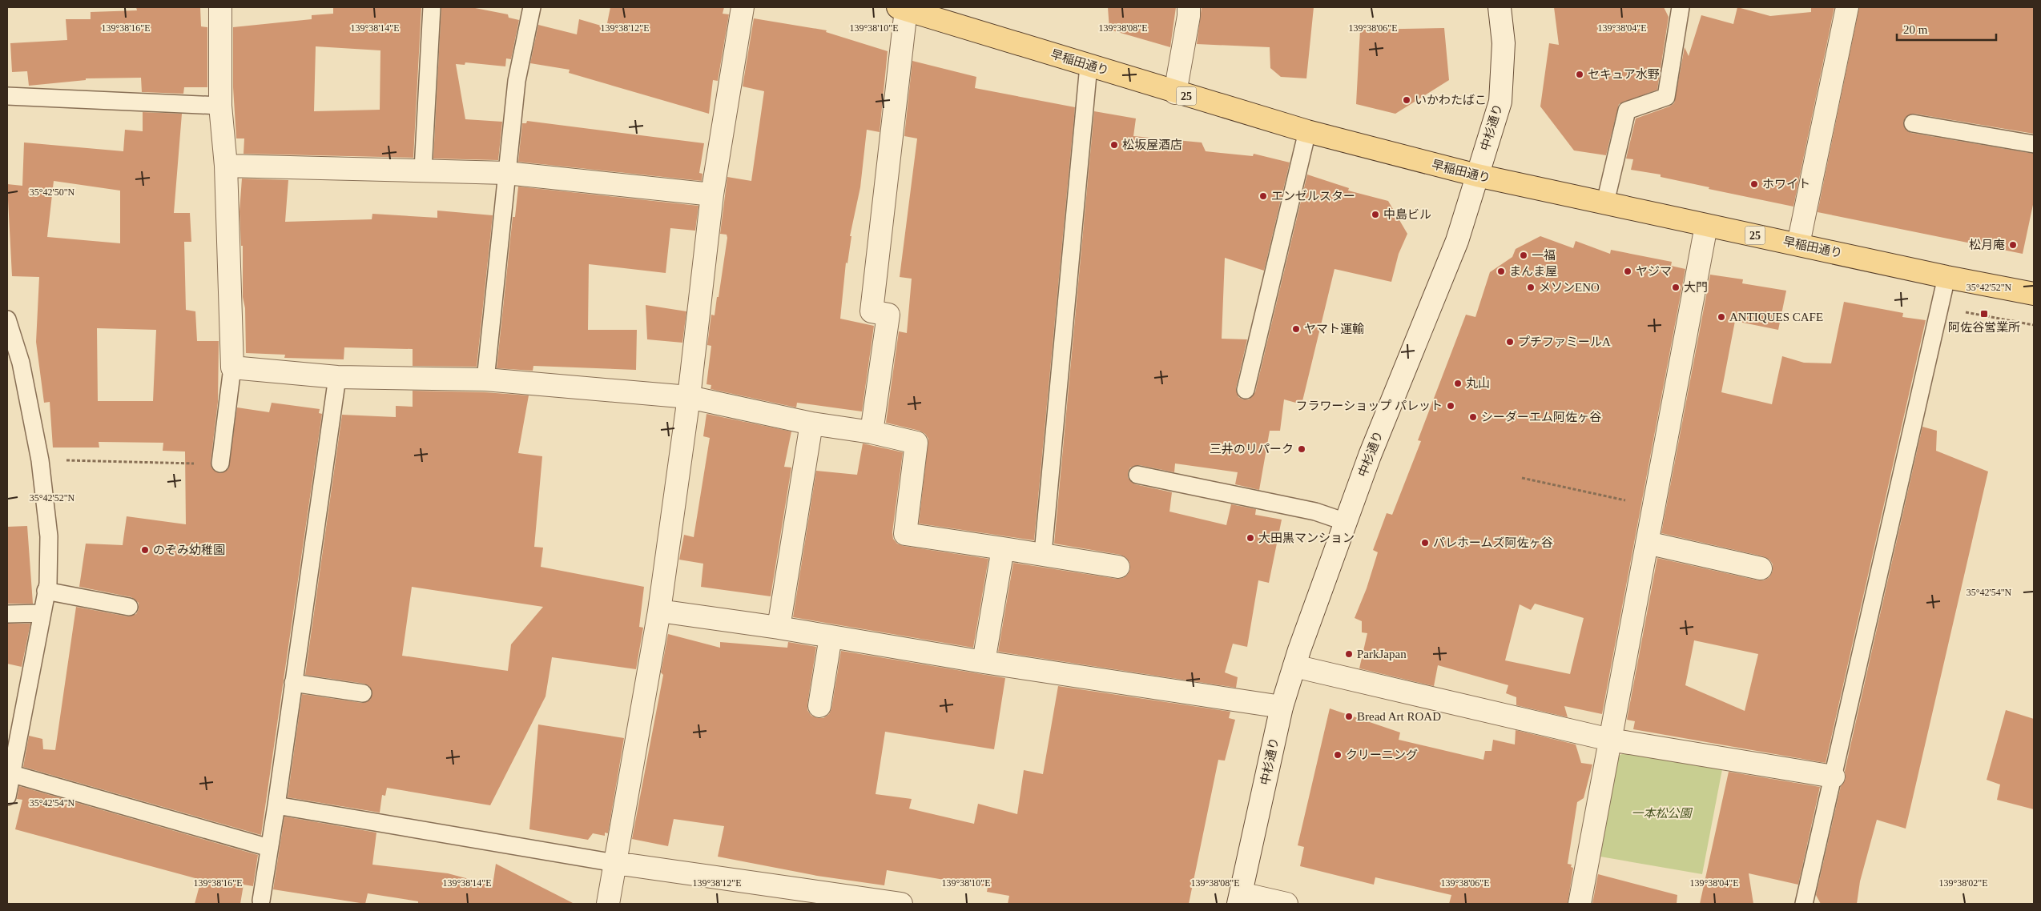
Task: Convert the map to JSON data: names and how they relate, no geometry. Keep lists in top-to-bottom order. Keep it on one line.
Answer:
{"streets":{"main road":["早稲田通り","25"],"street":["中杉通り"]},"crossings":[["早稲田通り","中杉通り"]],"parks":["一本松公園"],"places":{"other":["セキュア水野","いかわたばこ","松坂屋酒店","ホワイト","エンゼルスター","中島ビル","松月庵","一福","まんま屋","ヤジマ","メソンENO","大門","ANTIQUES CAFE","ヤマト運輸","プチファミールA","丸山","フラワーショップ パレット","シーダーエム阿佐ヶ谷","三井のリパーク","大田黒マンション","パレホームズ阿佐ヶ谷","のぞみ幼稚園","ParkJapan","Bread Art ROAD","クリーニング"],"transit":["阿佐谷営業所"]},"scale_bar":"20 m","coordinates":["139°38'16\"E","139°38'14\"E","139°38'12\"E","139°38'10\"E","139°38'08\"E","139°38'06\"E","139°38'04\"E","35°42'50\"N","35°42'52\"N","35°42'54\"N","139°38'02\"E"]}
